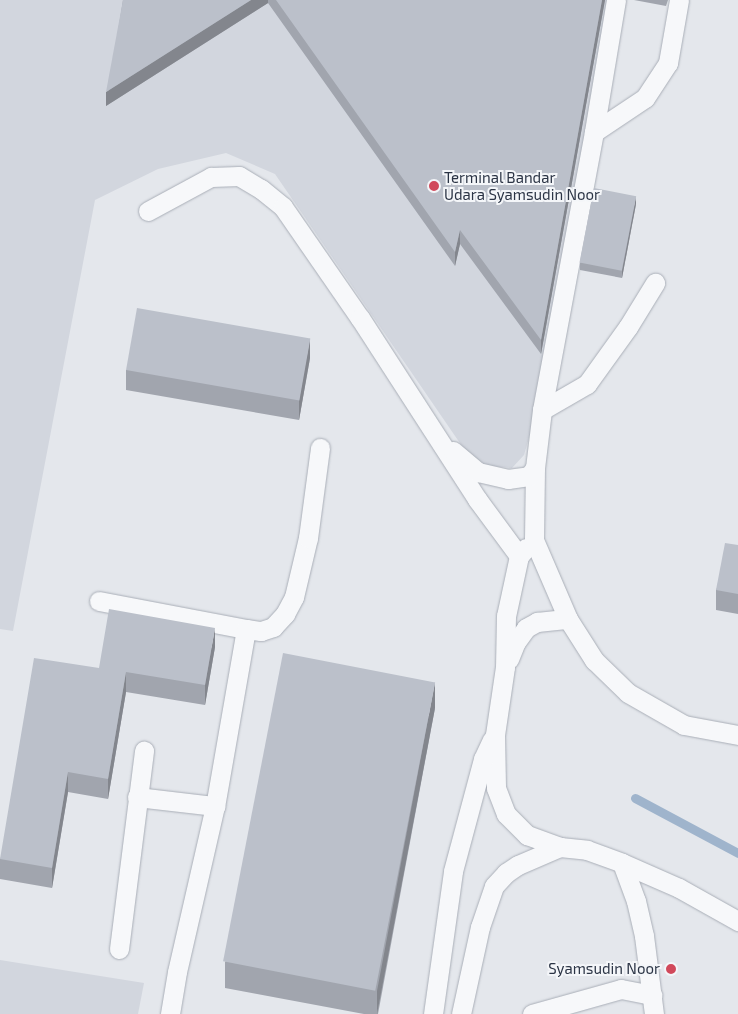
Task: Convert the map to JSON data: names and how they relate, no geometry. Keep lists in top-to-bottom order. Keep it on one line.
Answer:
{"places":["Terminal Bandar Udara Syamsudin Noor","Syamsudin Noor"]}
